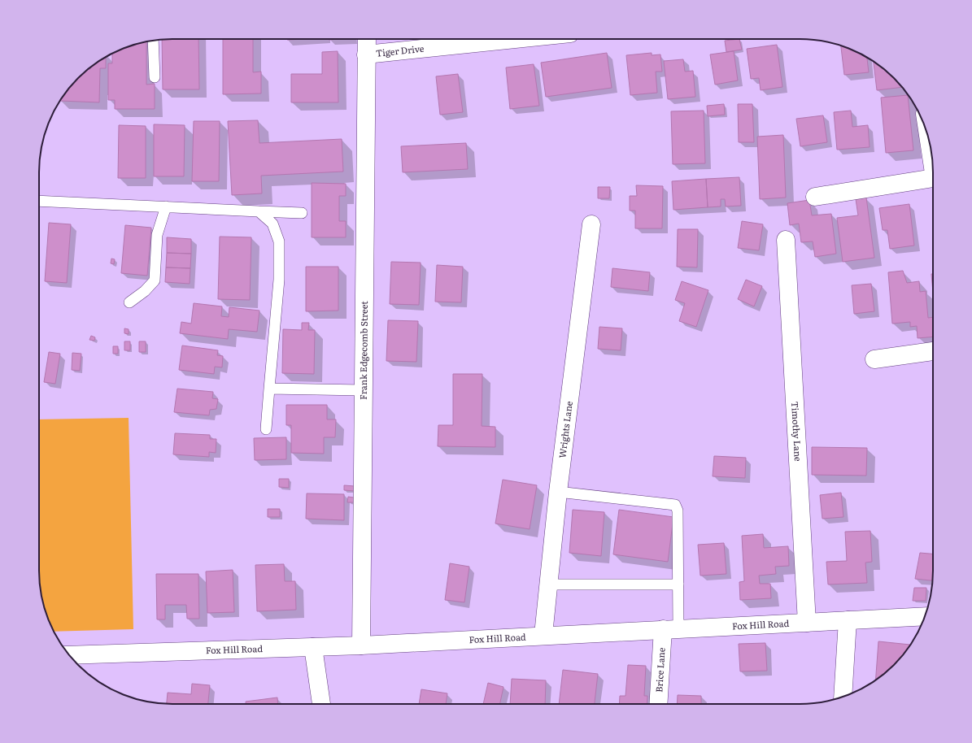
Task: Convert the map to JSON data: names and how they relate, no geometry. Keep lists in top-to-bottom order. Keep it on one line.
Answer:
{"streets":{"street":["Tiger Drive","Frank Edgecomb Street","Wrights Lane","Timothy Lane","Fox Hill Road","Brice Lane"]},"crossings":[["Tiger Drive","Frank Edgecomb Street"],["Frank Edgecomb Street","Fox Hill Road"],["Wrights Lane","Fox Hill Road"],["Timothy Lane","Fox Hill Road"],["Fox Hill Road","Brice Lane"]]}
